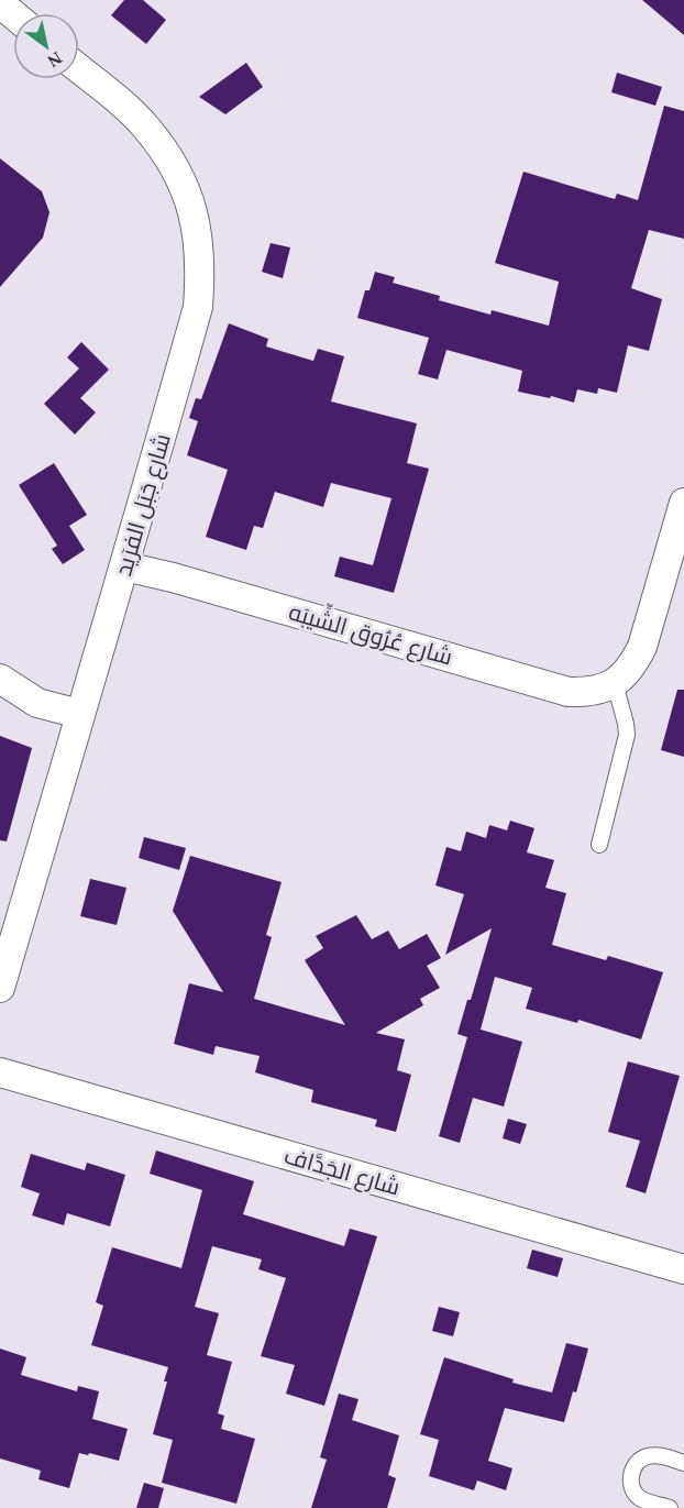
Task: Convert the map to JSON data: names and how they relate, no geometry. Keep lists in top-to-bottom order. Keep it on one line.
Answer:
{"streets":{"street":["شارع جَبَل الفرَيد","شارع عُرُوق الشِّيبَه","شارع الجَدَّاف"]},"crossings":[["شارع جَبَل الفرَيد","شارع عُرُوق الشِّيبَه"]],"north":"bottom right"}
